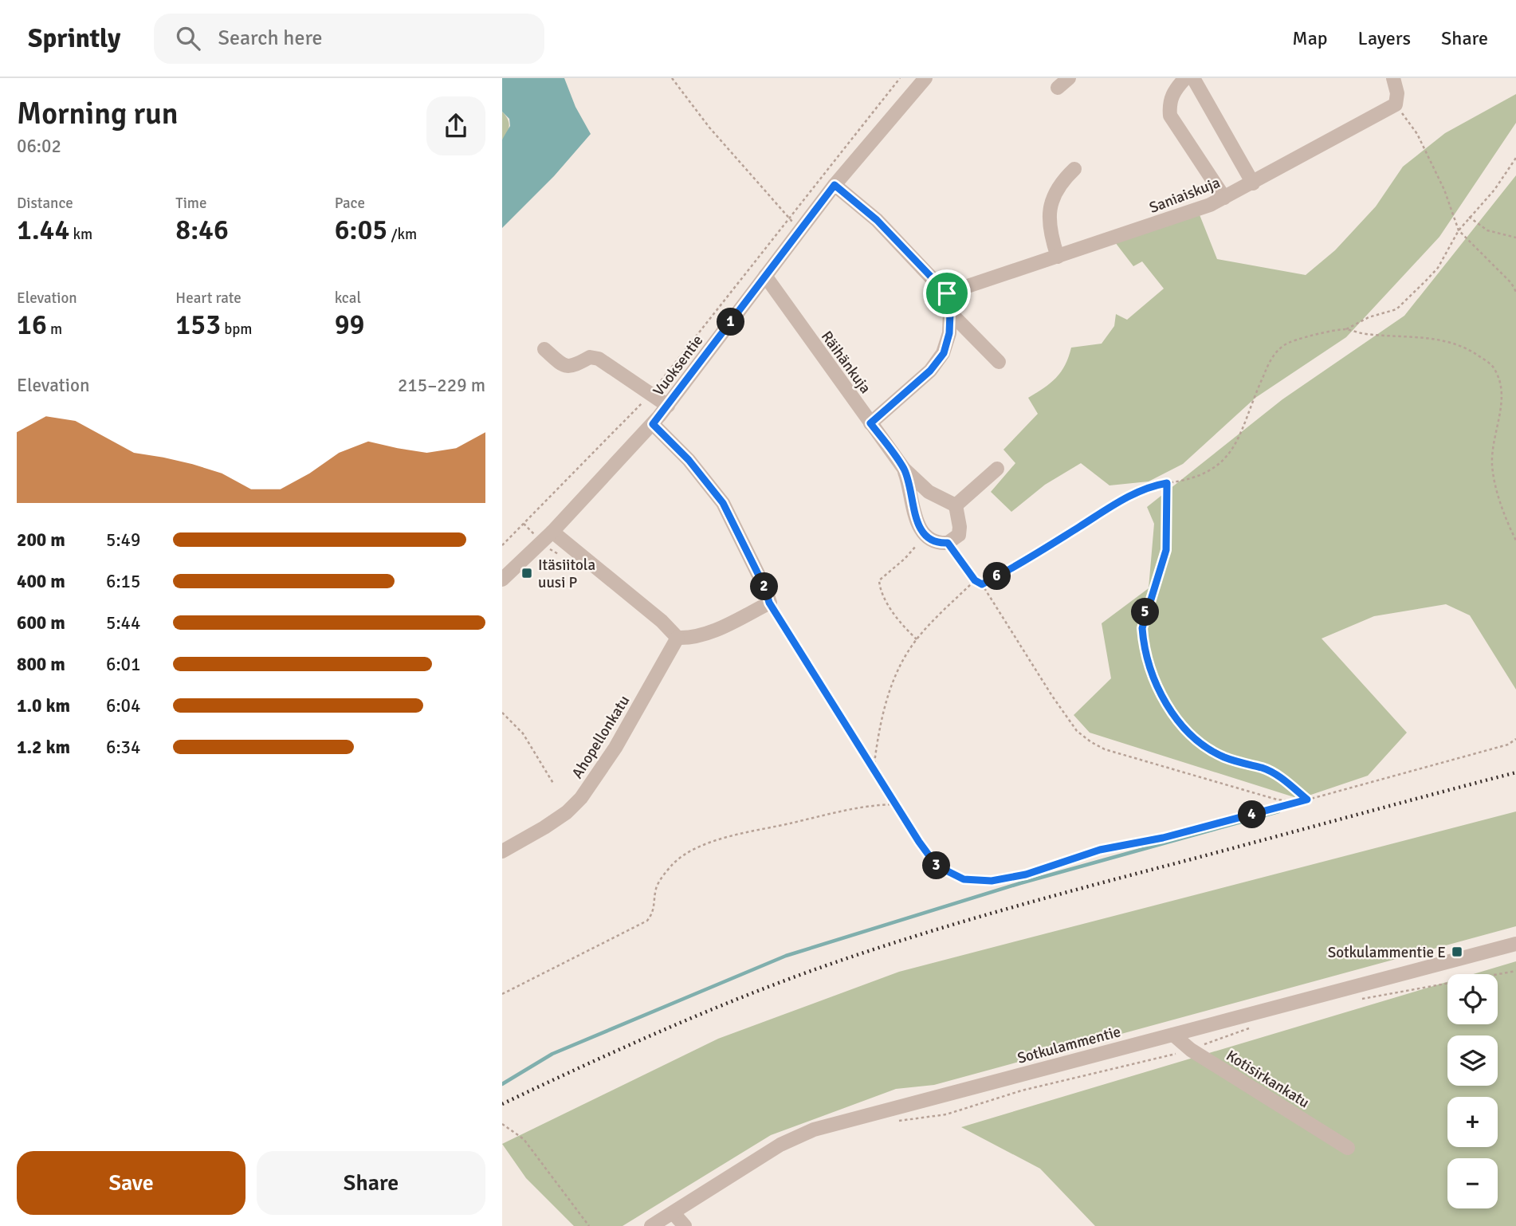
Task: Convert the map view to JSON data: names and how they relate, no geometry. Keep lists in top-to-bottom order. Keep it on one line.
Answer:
{"streets":{"street":["Saniaiskuja","Räihänkuja","Vuoksentie","Ahopellonkatu","Sotkulammentie","Kotisirkankatu"]},"crossings":[["Räihänkuja","Vuoksentie"],["Sotkulammentie","Kotisirkankatu"]],"places":{"transit":["Itäsiitola uusi P","Sotkulammentie E"]},"page":{"header":"Sprintly","search":"Search here","nav":["Map","Layers","Share"],"heading":["Morning run","06:02"],"stats":[["Distance","1.44 km"],["Time","8:46"],["Pace","6:05 /km"],["Elevation","16 m"],["Heart rate","153 bpm"],["kcal","99"]],"pins":["1","6","2","5","4","3"],"chart":["Elevation","215–229 m"],"list":[{"name":"200 m","note":"5:49"},{"name":"400 m","note":"6:15"},{"name":"600 m","note":"5:44"},{"name":"800 m","note":"6:01"},{"name":"1.0 km","note":"6:04"},{"name":"1.2 km","note":"6:34"}],"map_buttons":["+","−"],"buttons":["Save","Share"]}}
